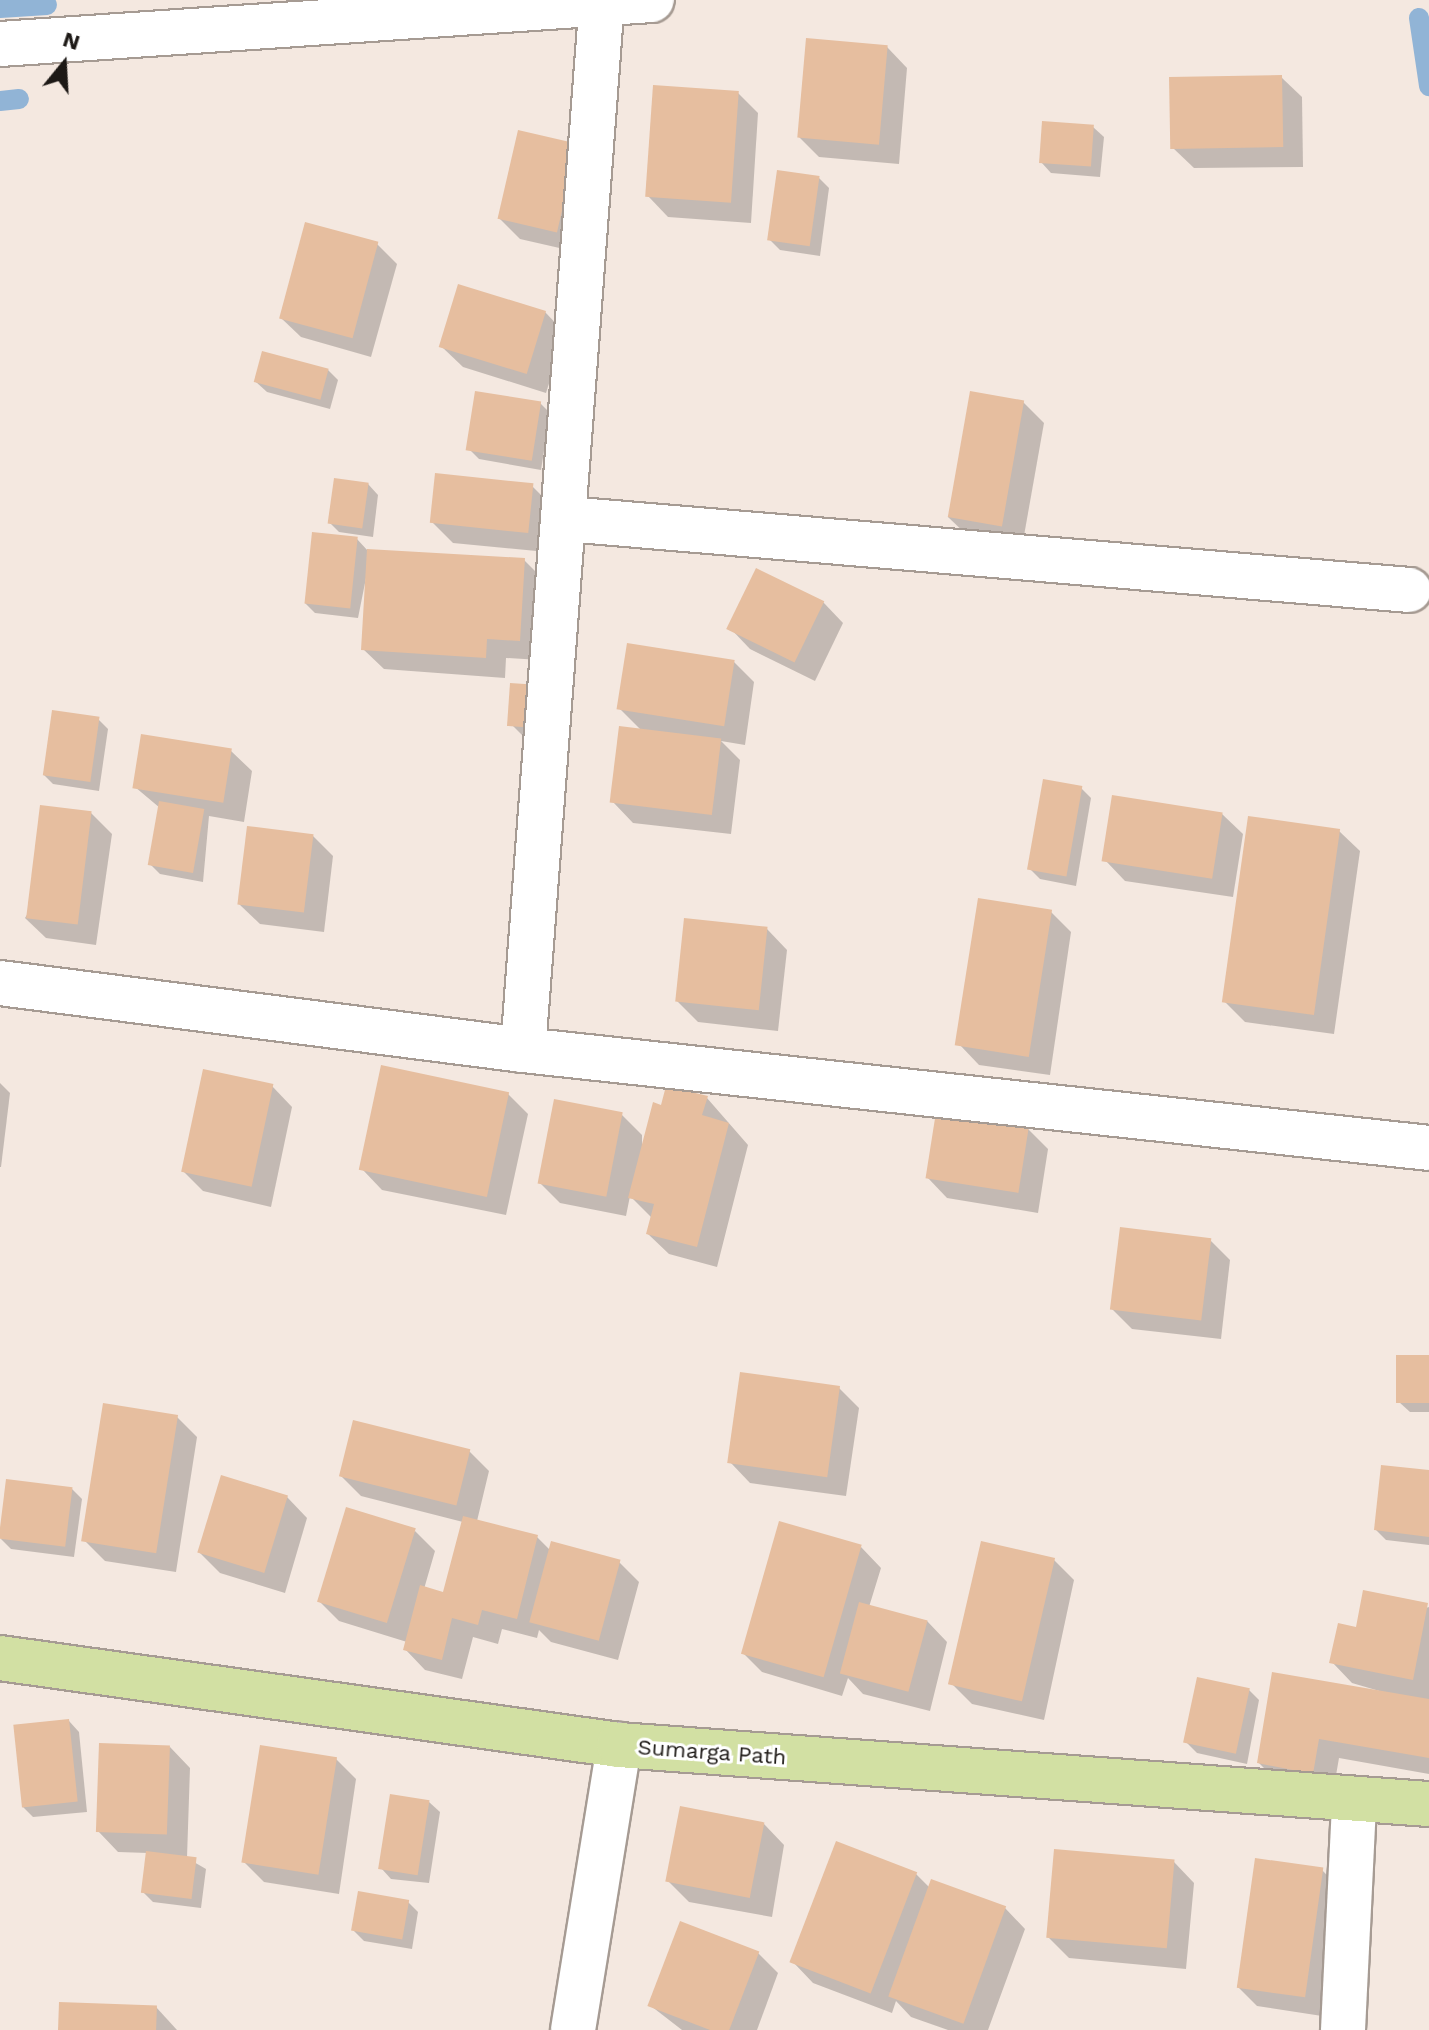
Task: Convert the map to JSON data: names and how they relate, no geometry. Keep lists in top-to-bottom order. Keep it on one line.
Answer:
{"streets":{"main road":["Sumarga Path"]},"north":"top"}
